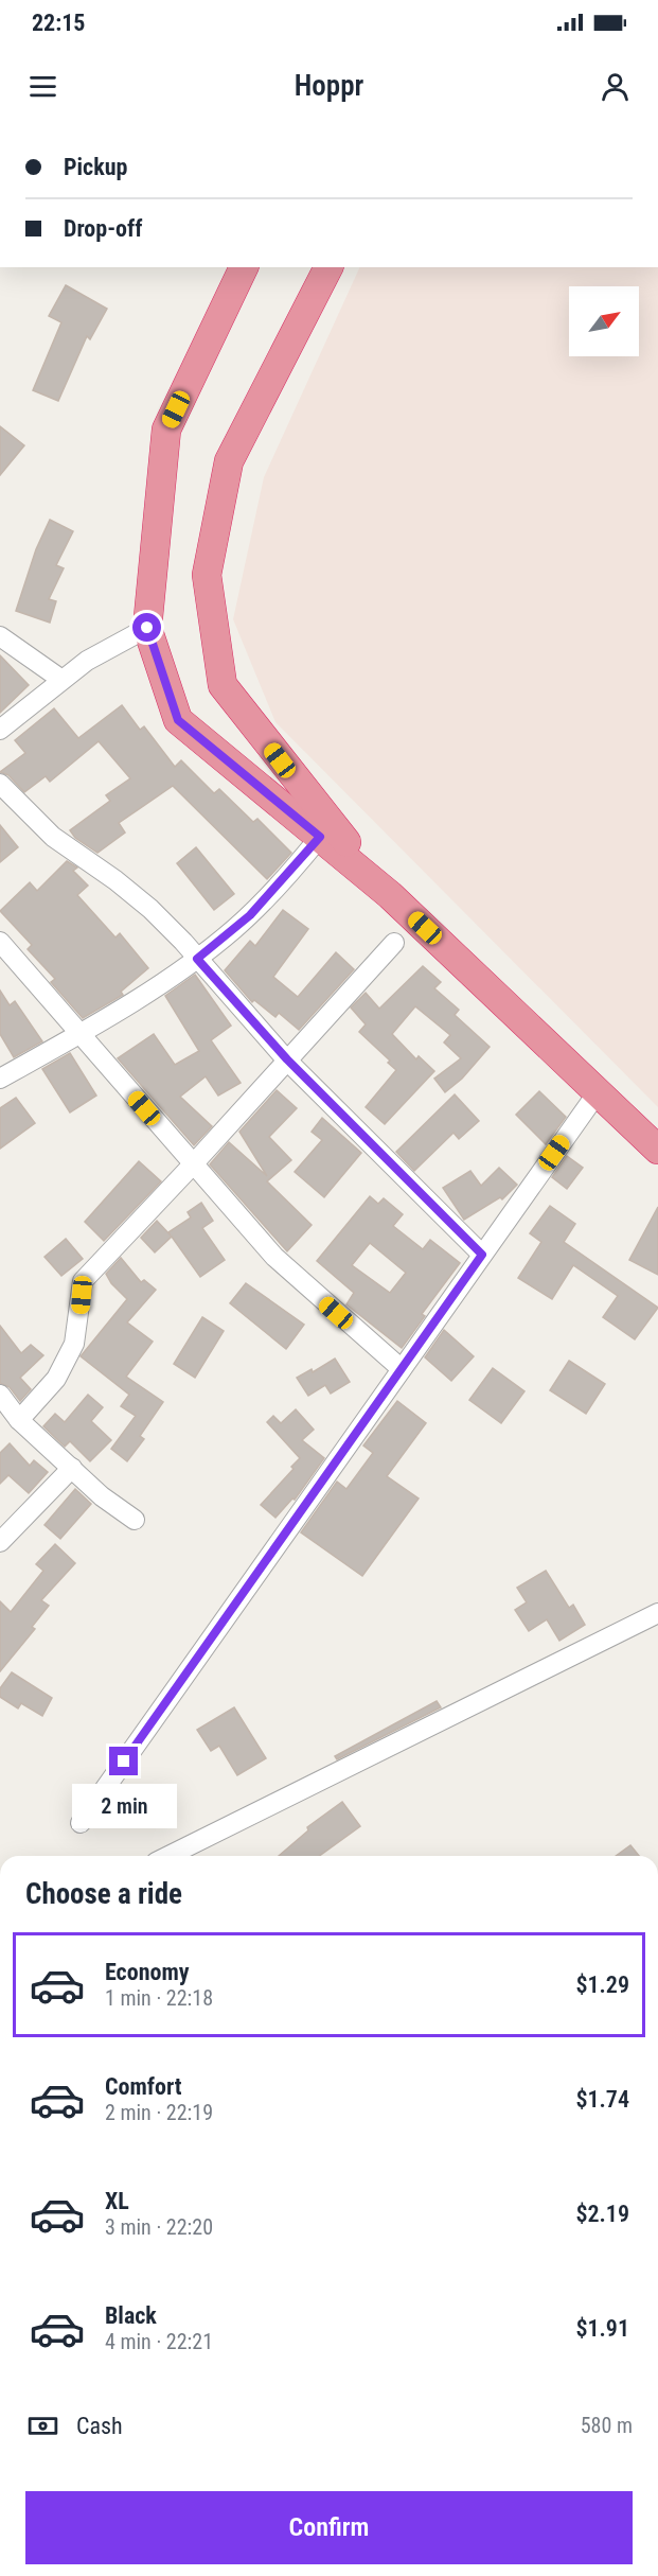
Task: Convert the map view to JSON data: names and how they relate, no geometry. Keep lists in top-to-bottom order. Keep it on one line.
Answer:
{"north":"top right","page":{"status":"22:15","header":"Hoppr","banner":["Pickup","Drop-off"],"bubble":"2 min","heading":"Choose a ride","list":[{"name":"Economy","note":"1 min · 22:18","value":"$1.29"},{"name":"Comfort","note":"2 min · 22:19","value":"$1.74"},{"name":"XL","note":"3 min · 22:20","value":"$2.19"},{"name":"Black","note":"4 min · 22:21","value":"$1.91"}],"pay":["Cash","580 m"],"buttons":"Confirm"}}
